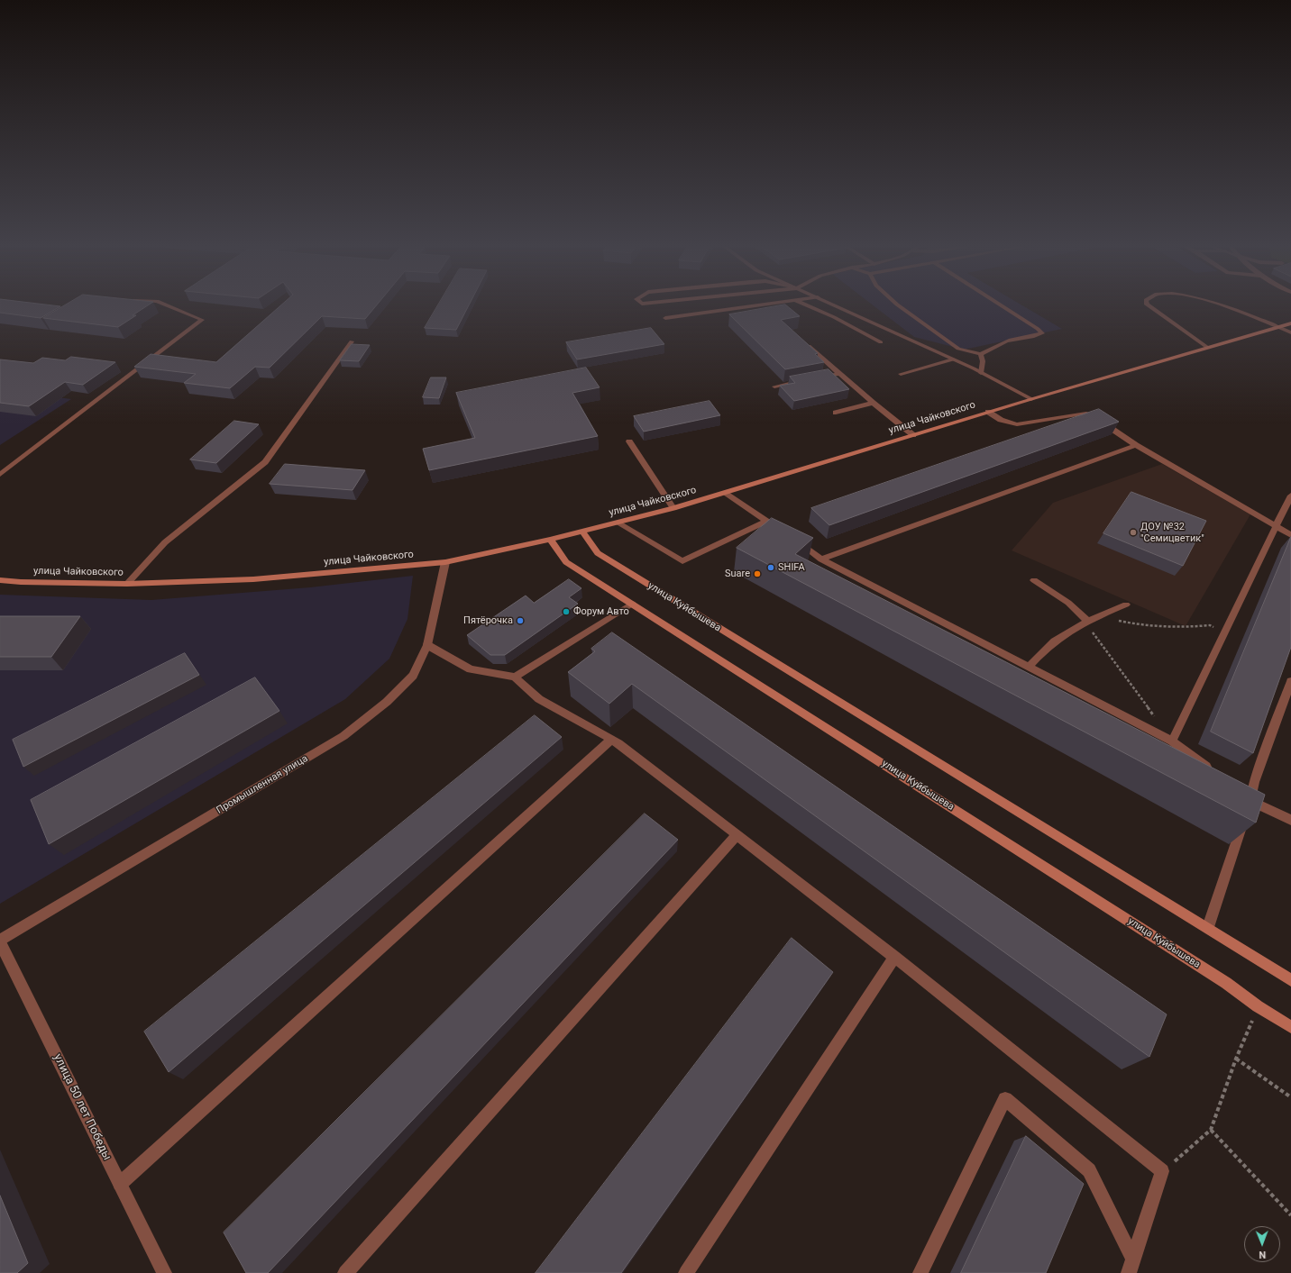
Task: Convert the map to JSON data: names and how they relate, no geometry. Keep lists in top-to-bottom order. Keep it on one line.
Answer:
{"streets":{"main road":["улица Чайковского","улица Куйбышева"],"street":["Промышленная улица","улица 50 лет Победы"]},"crossings":[["улица Чайковского","улица Куйбышева"],["улица Чайковского","Промышленная улица"],["Промышленная улица","улица 50 лет Победы"]],"places":["ДОУ №32 \"Семицветик\"","SHIFA","Suare","Форум Авто","Пятёрочка"],"north":"bottom"}
